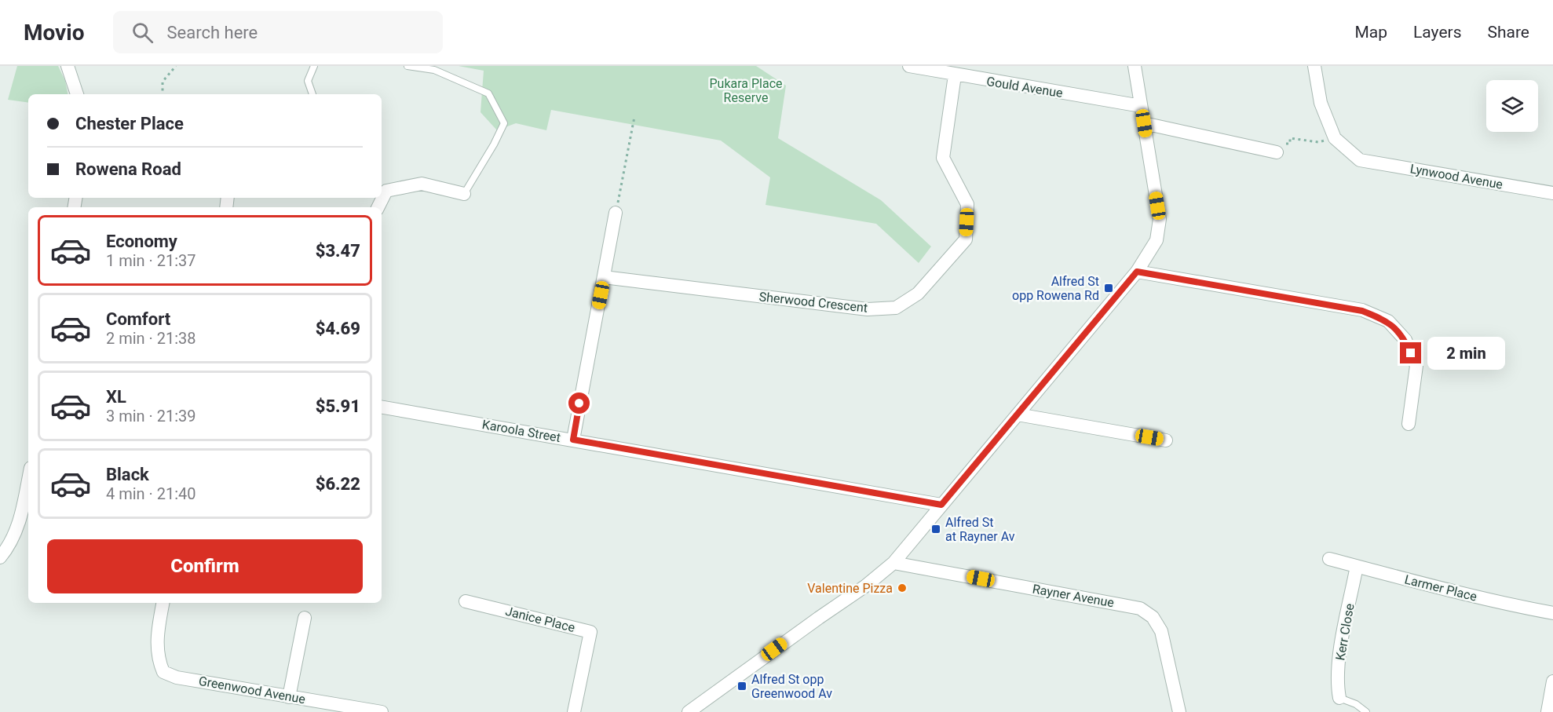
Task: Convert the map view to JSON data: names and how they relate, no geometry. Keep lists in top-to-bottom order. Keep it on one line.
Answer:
{"streets":{"street":["Gould Avenue","Lynwood Avenue","Sherwood Crescent","Karoola Street","Larmer Place","Rayner Avenue","Janice Place","Kerr Close","Greenwood Avenue"]},"crossings":[["Gould Avenue","Sherwood Crescent"],["Larmer Place","Kerr Close"]],"parks":["Pukara Place Reserve"],"places":{"transit":["Alfred St opp Rowena Rd","Alfred St at Rayner Av","Alfred St opp Greenwood Av"],"other":["Valentine Pizza"]},"page":{"header":"Movio","search":"Search here","nav":["Map","Layers","Share"],"banner":["Chester Place","Rowena Road"],"list":[{"name":"Economy","note":"1 min · 21:37","value":"$3.47"},{"name":"Comfort","note":"2 min · 21:38","value":"$4.69"},{"name":"XL","note":"3 min · 21:39","value":"$5.91"},{"name":"Black","note":"4 min · 21:40","value":"$6.22"}],"bubble":"2 min","buttons":"Confirm"}}
